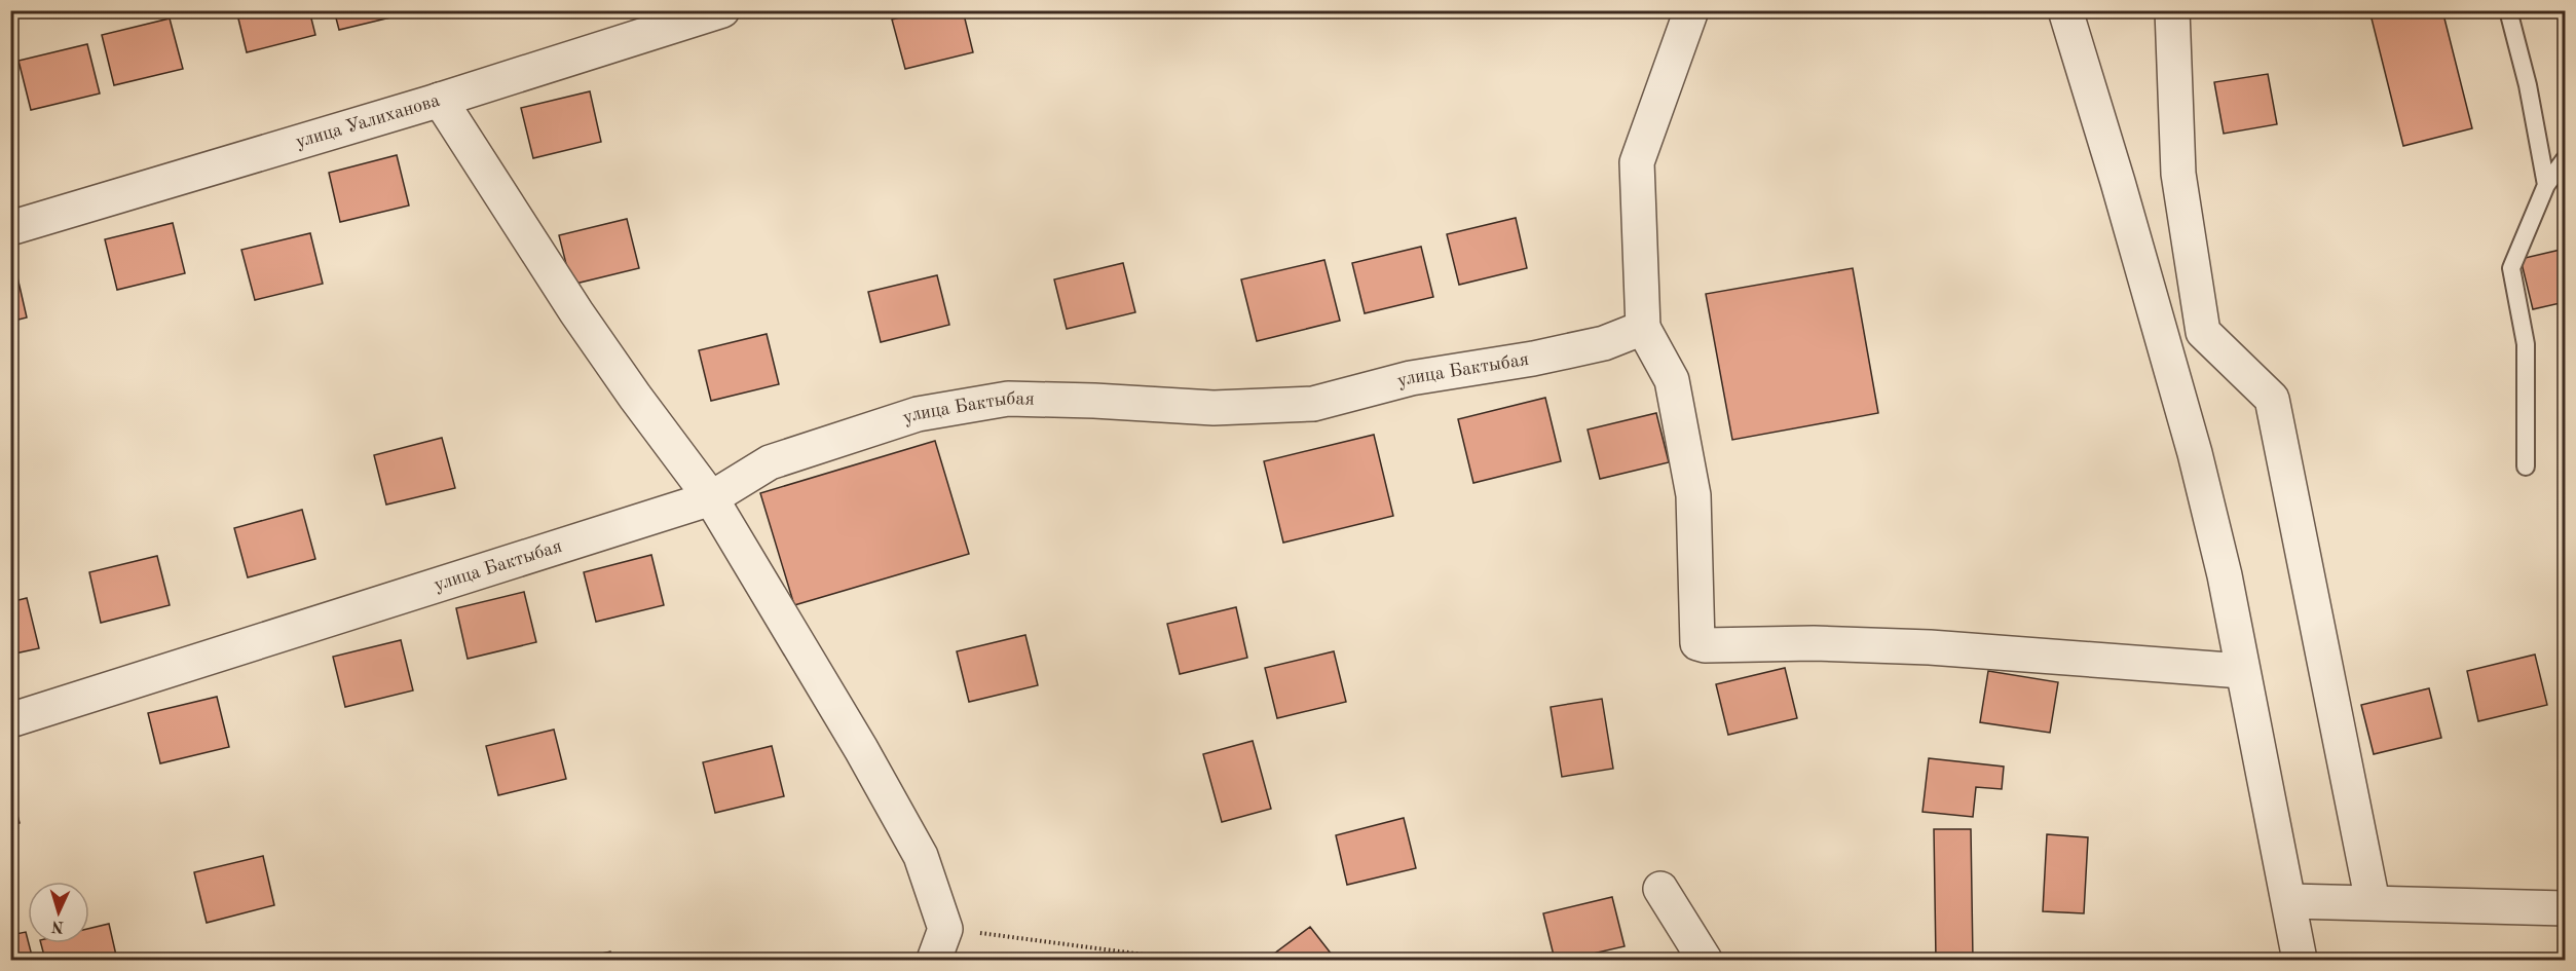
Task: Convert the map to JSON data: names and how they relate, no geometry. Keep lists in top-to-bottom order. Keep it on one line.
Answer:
{"streets":{"street":["улица Уалиханова","улица Бактыбая"]},"north":"bottom"}
